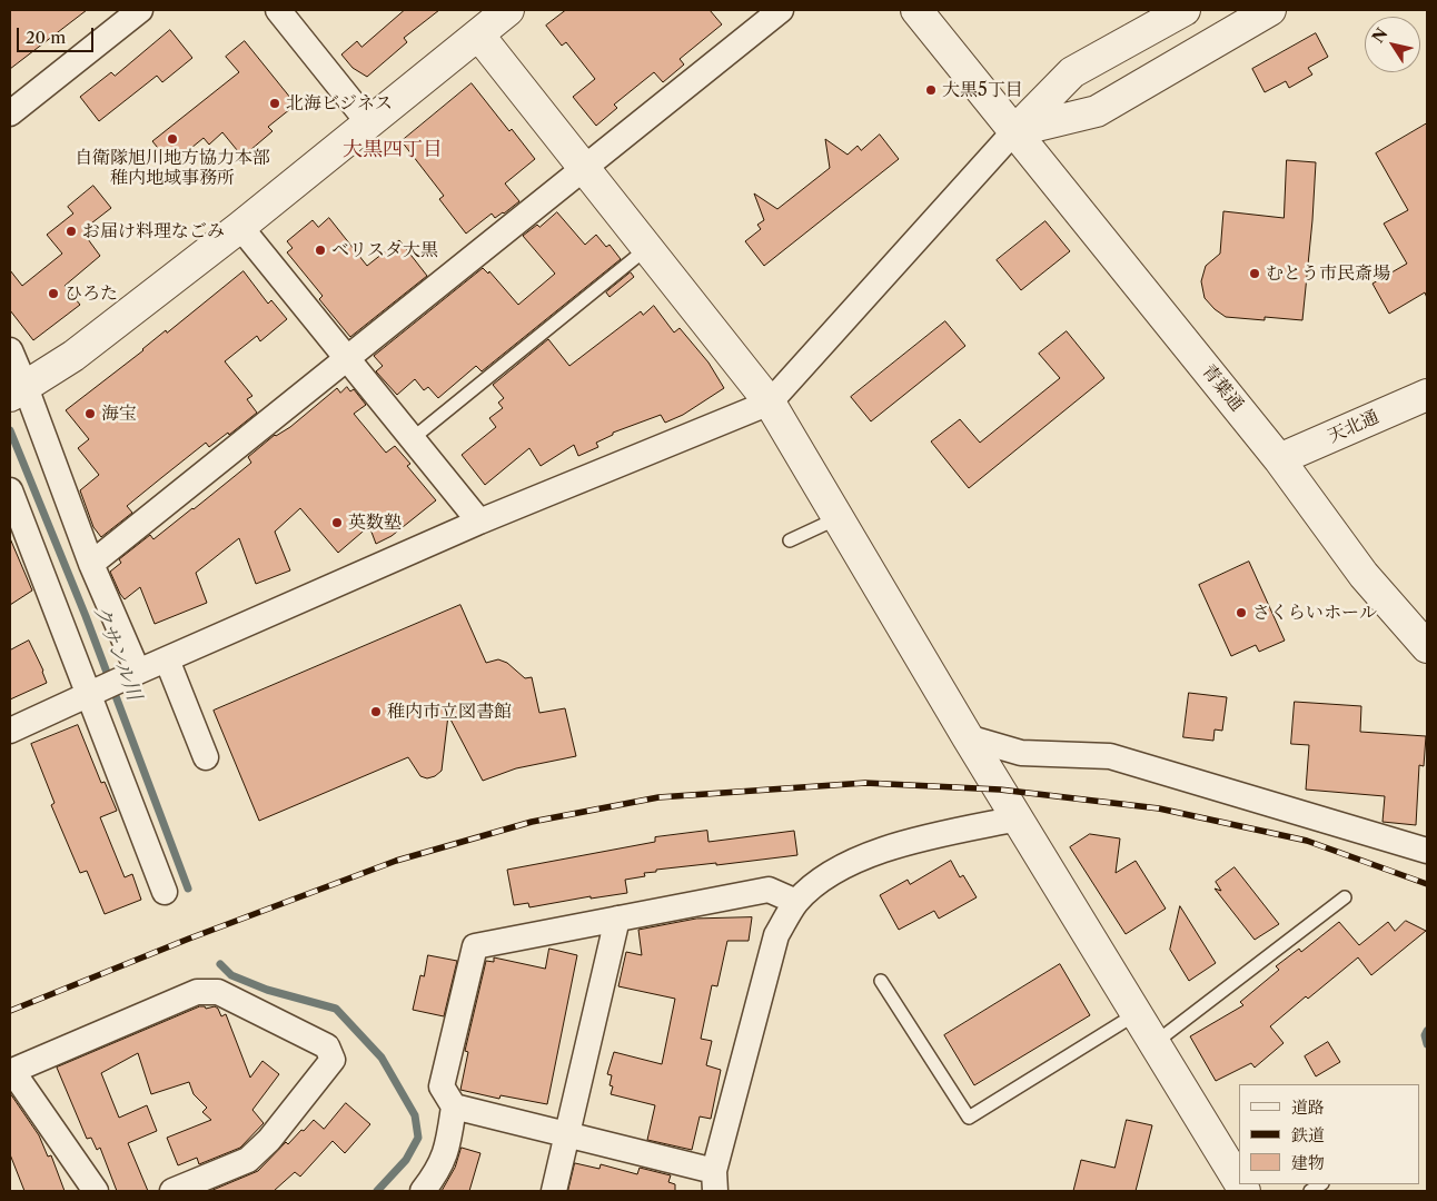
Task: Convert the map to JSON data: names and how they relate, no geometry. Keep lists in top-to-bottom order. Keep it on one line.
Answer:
{"streets":{"street":["青葉通","天北通"]},"crossings":[["青葉通","天北通"]],"districts":["大黒四丁目"],"water":["クサンル川"],"places":["大黒5丁目","北海ビジネス","自衛隊旭川地方協力本部 稚内地域事務所","お届け料理なごみ","ベリスタ大黒","むとう市民斎場","ひろた","海宝","英数塾","さくらいホール","稚内市立図書館"],"legend":["道路","鉄道","建物"],"scale_bar":"20 m","north":"top left"}
